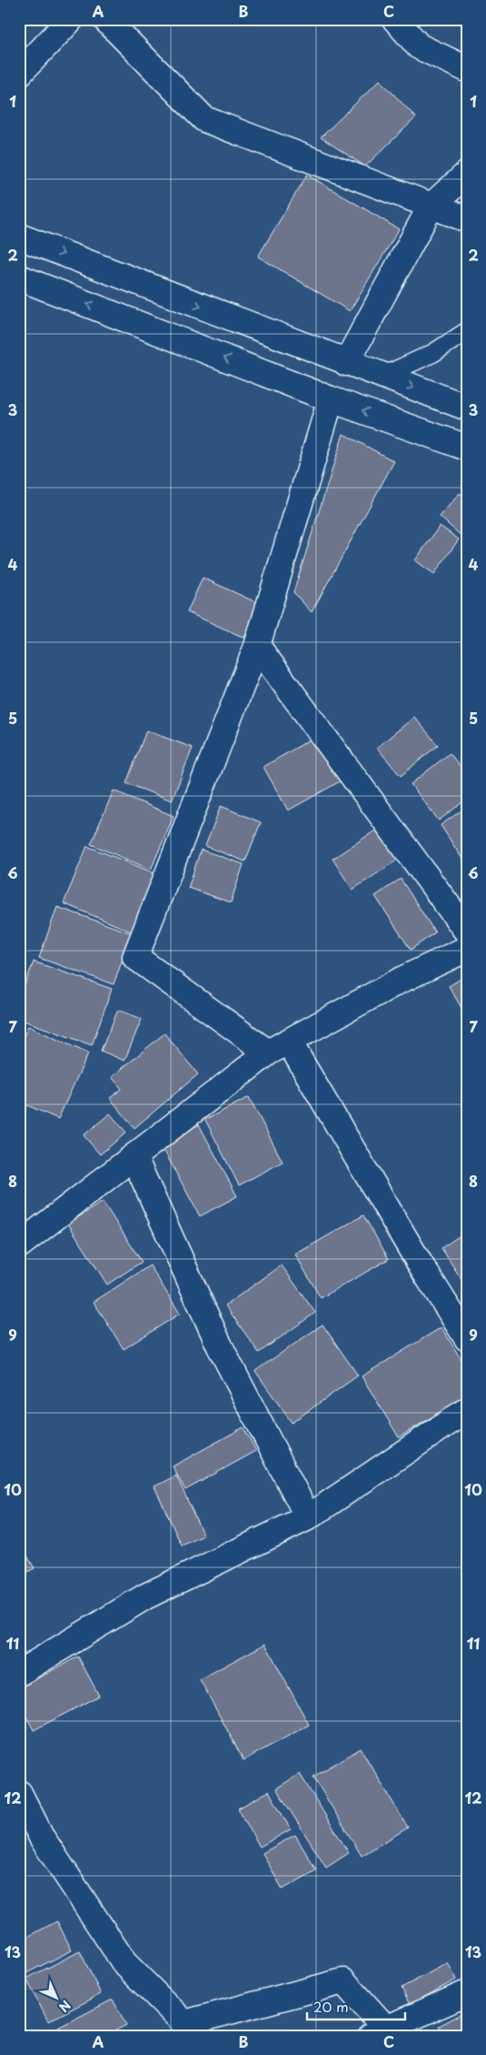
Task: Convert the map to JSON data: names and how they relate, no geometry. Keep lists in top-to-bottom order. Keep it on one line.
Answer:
{"scale_bar":"20 m","north":"bottom right","grid":{"columns":["A","B","C"],"rows":["1","2","3","4","5","6","7","8","9","10","11","12","13"]}}
